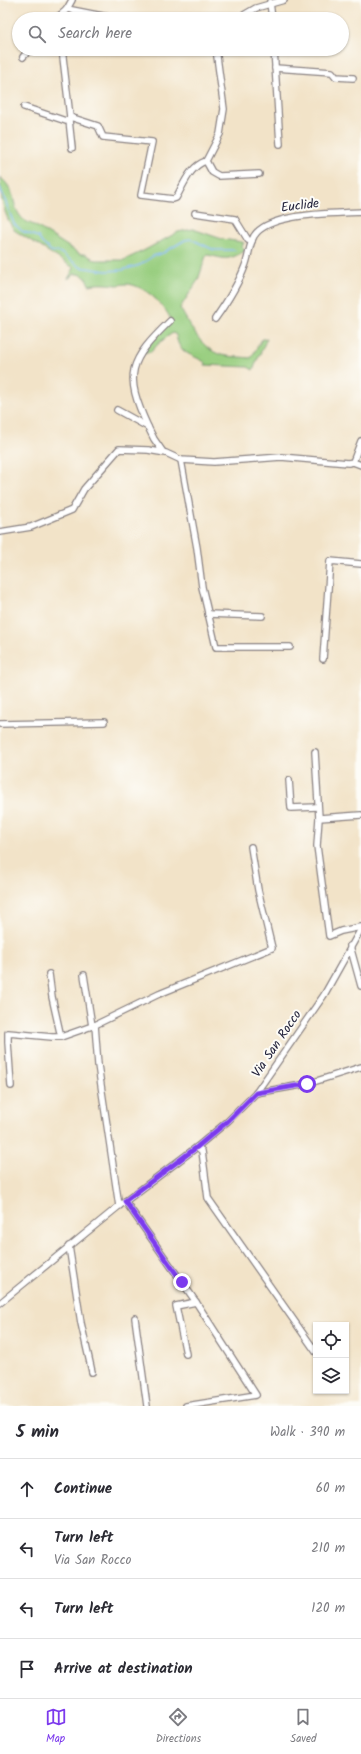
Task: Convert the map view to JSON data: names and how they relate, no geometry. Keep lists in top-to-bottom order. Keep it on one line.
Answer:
{"streets":{"street":["Euclide","Via San Rocco"]},"page":{"search":"Search here","heading":["5 min","Walk · 390 m"],"list":[["Continue","60 m"],["Turn left","Via San Rocco","210 m"],["Turn left","120 m"],"Arrive at destination"],"nav":["Map","Directions","Saved"]}}
